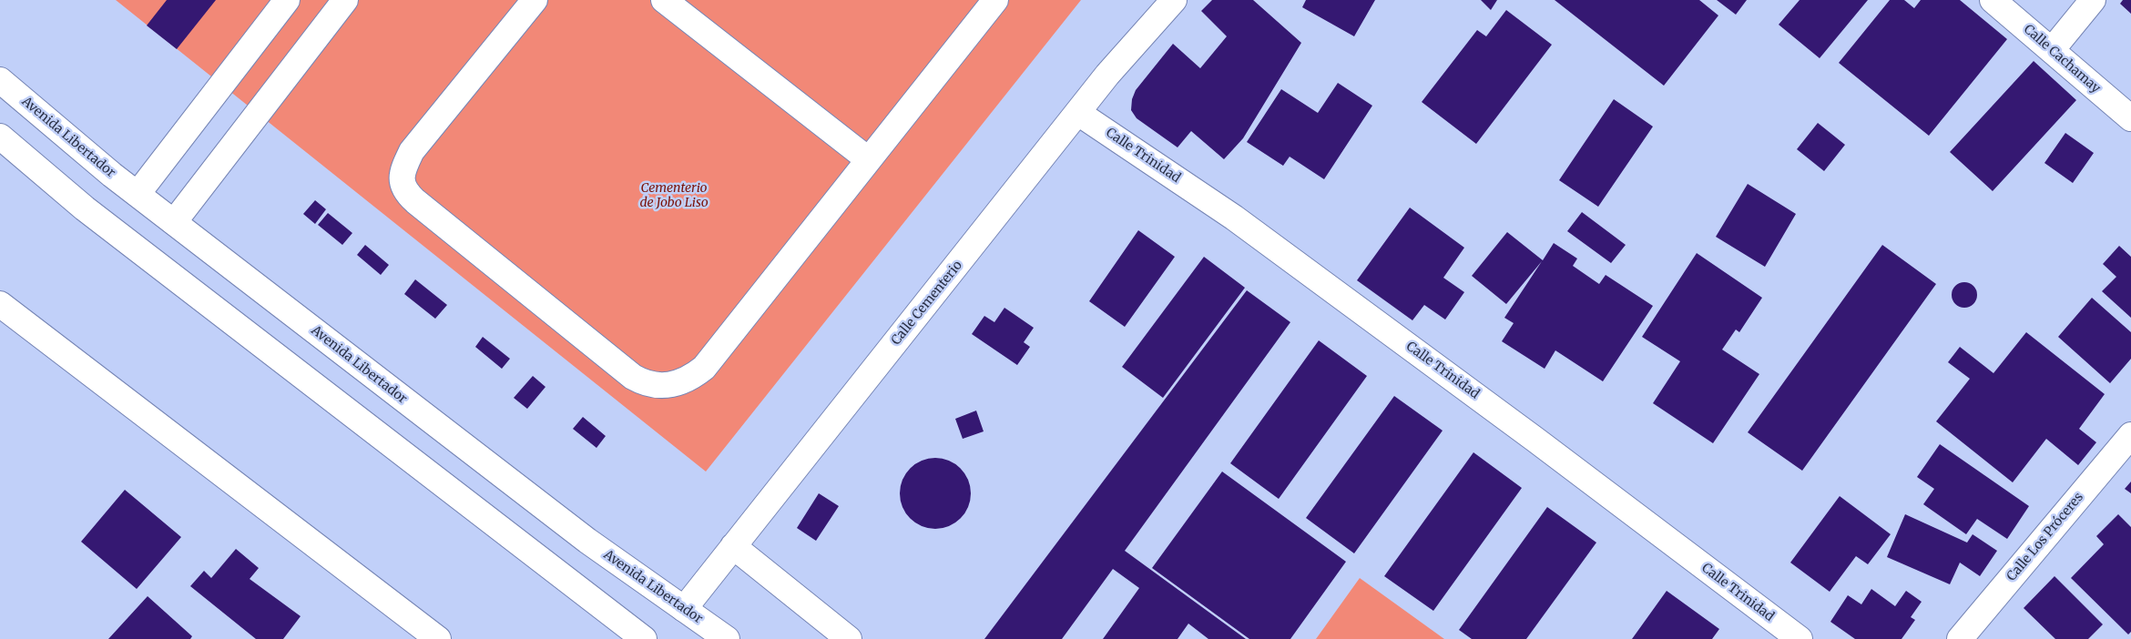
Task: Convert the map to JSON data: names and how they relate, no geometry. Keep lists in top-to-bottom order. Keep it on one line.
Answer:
{"streets":{"street":["Calle Cachamay","Avenida Libertador","Calle Trinidad","Calle Cementerio","Calle Los Próceres"]},"crossings":[["Avenida Libertador","Calle Cementerio"],["Calle Trinidad","Calle Cementerio"]],"parks":["Cementerio de Jobo Liso"]}
